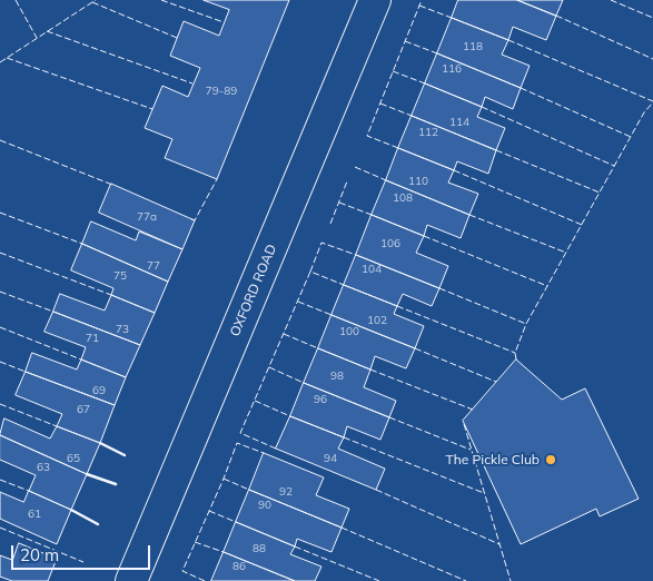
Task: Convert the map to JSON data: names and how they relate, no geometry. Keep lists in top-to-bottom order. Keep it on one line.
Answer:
{"streets":{"street":["OXFORD ROAD"]},"places":["The Pickle Club"],"house_numbers":["118","116","79-89","114","112","110","108","77a","106","77","104","75","102","73","100","71","98","69","96","67","65","94","63","92","90","61","88","86"],"scale_bar":"20 m"}
